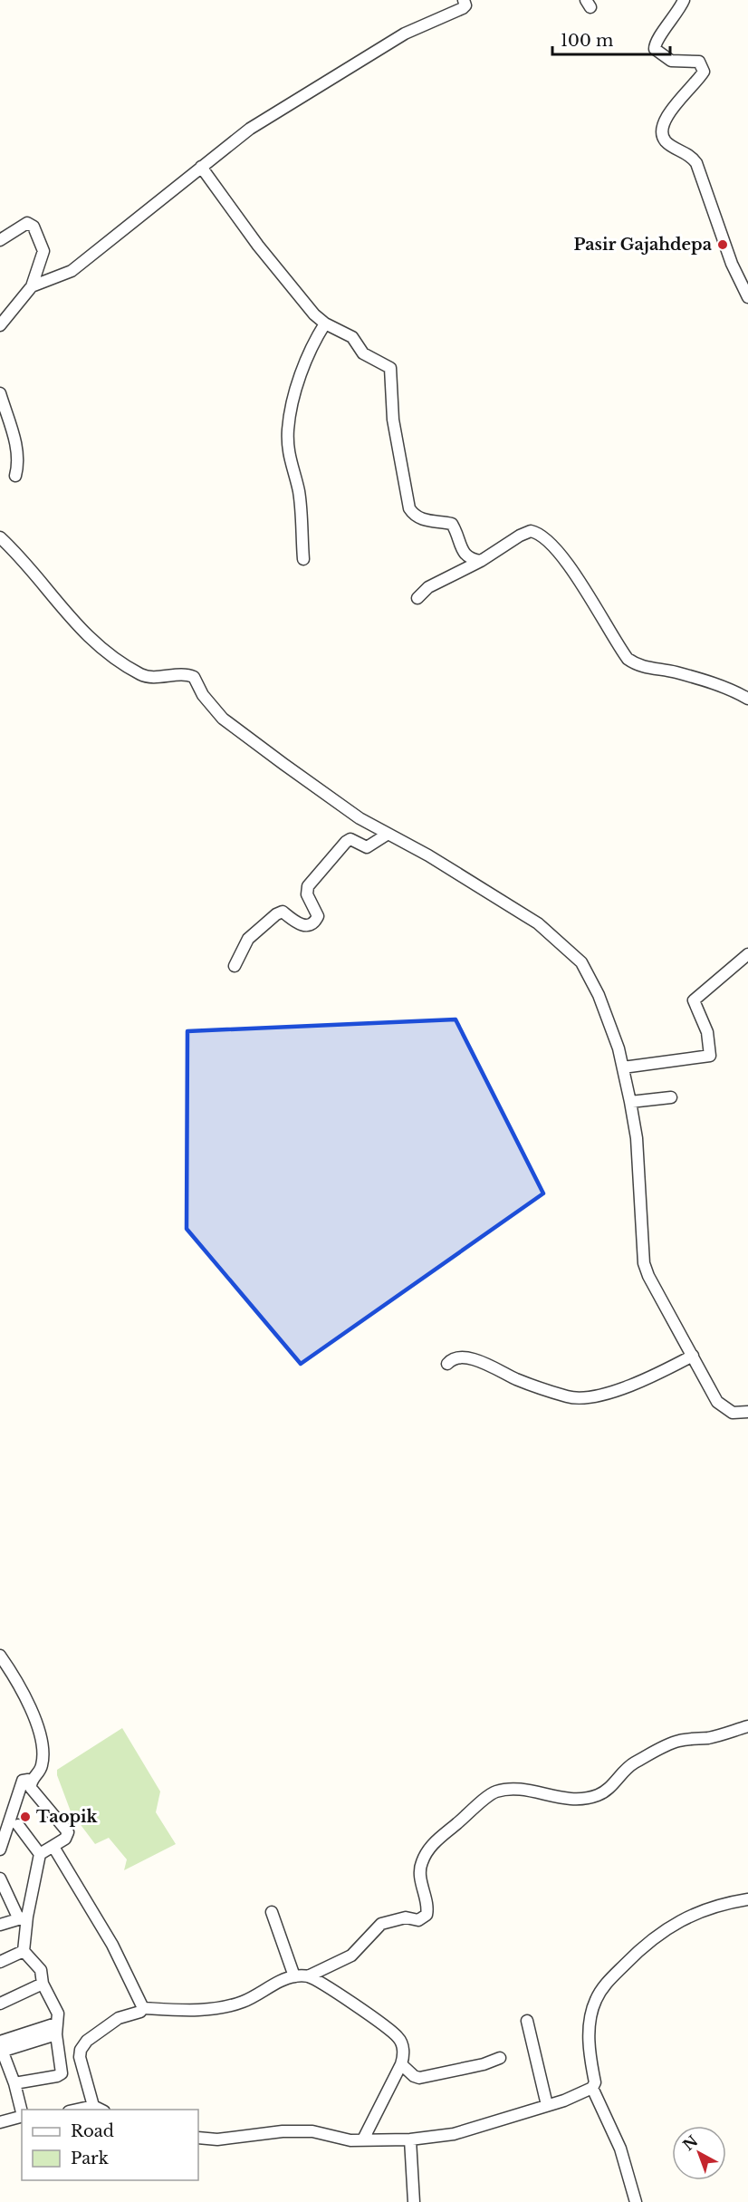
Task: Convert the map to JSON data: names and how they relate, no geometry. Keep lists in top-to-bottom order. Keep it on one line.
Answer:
{"places":["Pasir Gajahdepa","Taopik"],"legend":["Road","Park"],"scale_bar":"100 m","north":"top left"}
